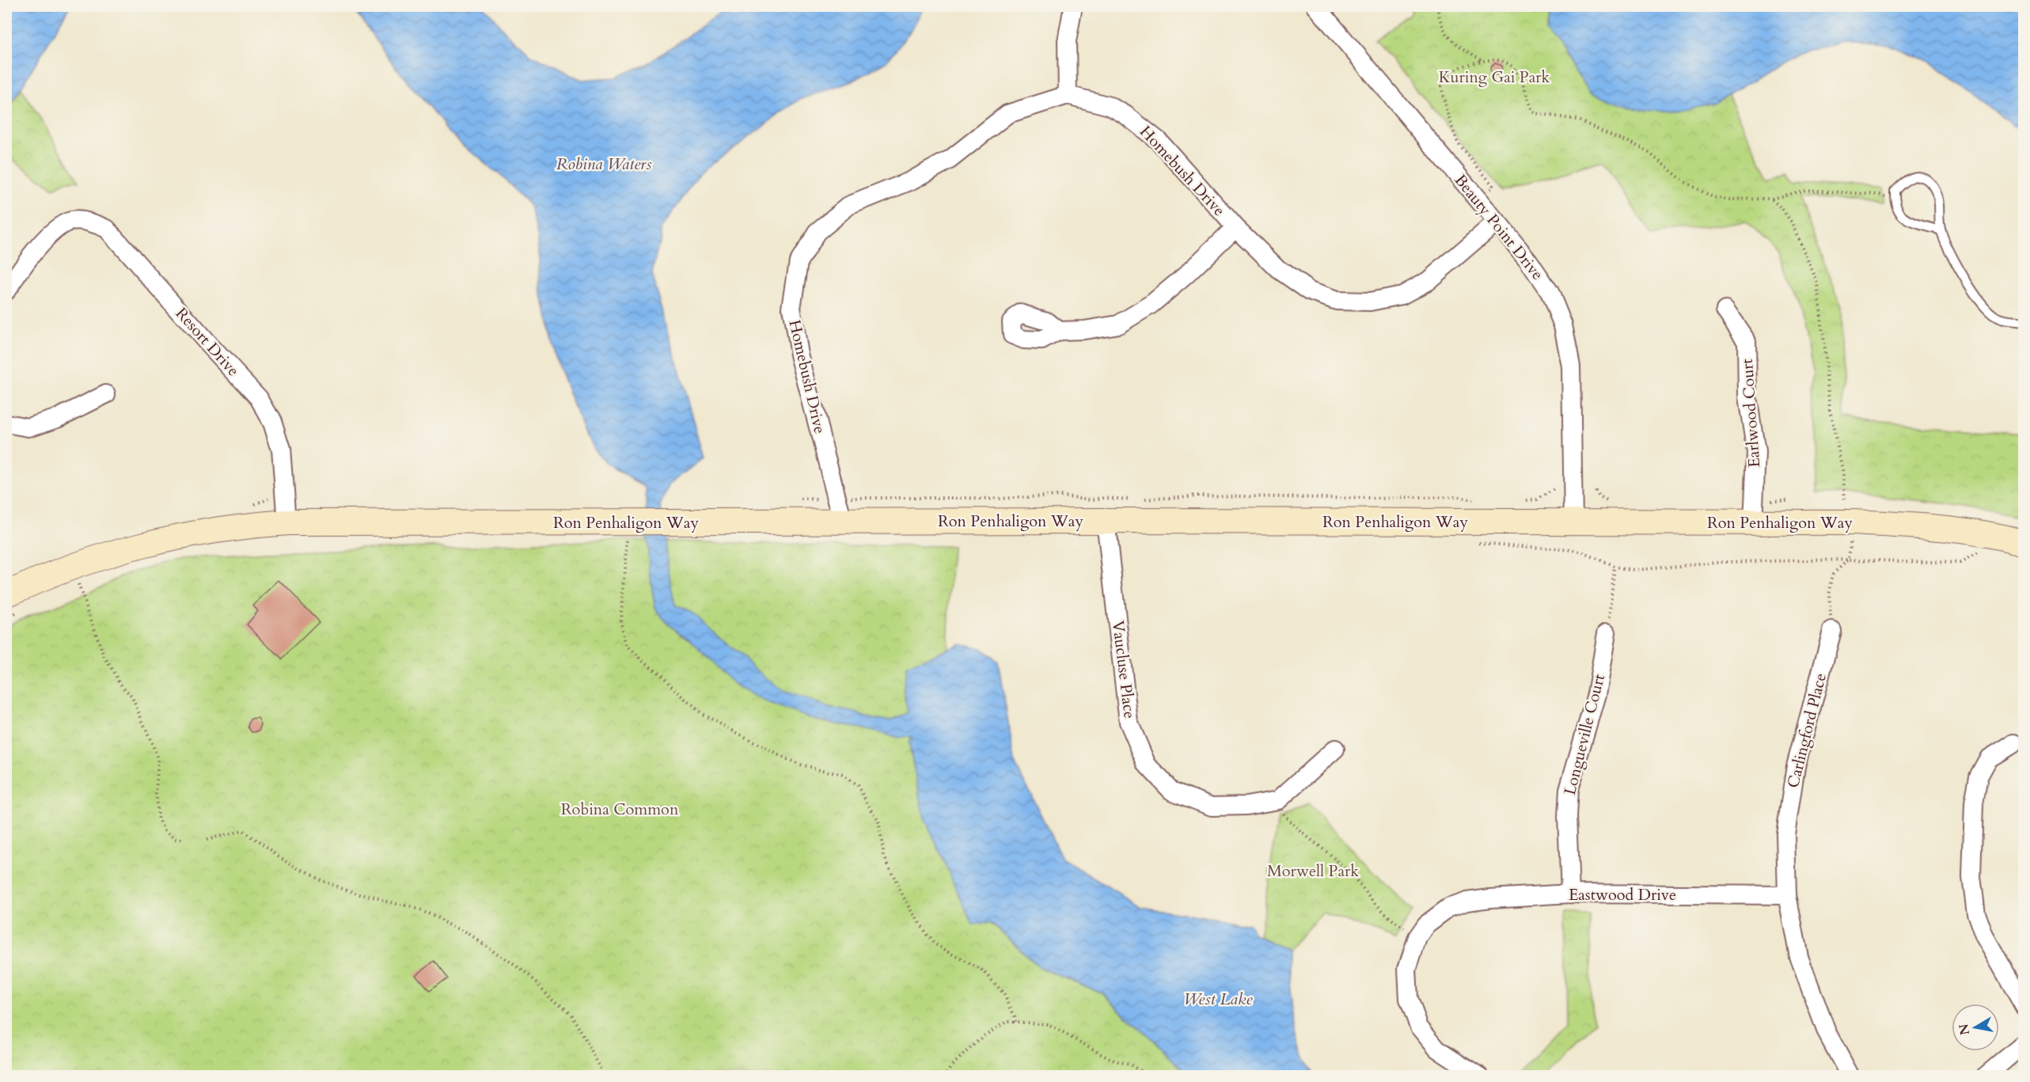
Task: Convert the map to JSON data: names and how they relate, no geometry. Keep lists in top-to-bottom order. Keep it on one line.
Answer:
{"streets":{"street":["Homebush Drive","Beauty Point Drive","Resort Drive","Earlwood Court","Ron Penhaligon Way","Vaucluse Place","Carlingford Place","Longueville Court","Eastwood Drive"]},"crossings":[["Homebush Drive","Beauty Point Drive"],["Homebush Drive","Ron Penhaligon Way"],["Beauty Point Drive","Ron Penhaligon Way"],["Resort Drive","Ron Penhaligon Way"],["Earlwood Court","Ron Penhaligon Way"],["Ron Penhaligon Way","Vaucluse Place"],["Carlingford Place","Eastwood Drive"],["Longueville Court","Eastwood Drive"]],"water":["Robina Waters","West Lake"],"parks":["Kuring Gai Park","Robina Common","Morwell Park"],"north":"left"}
